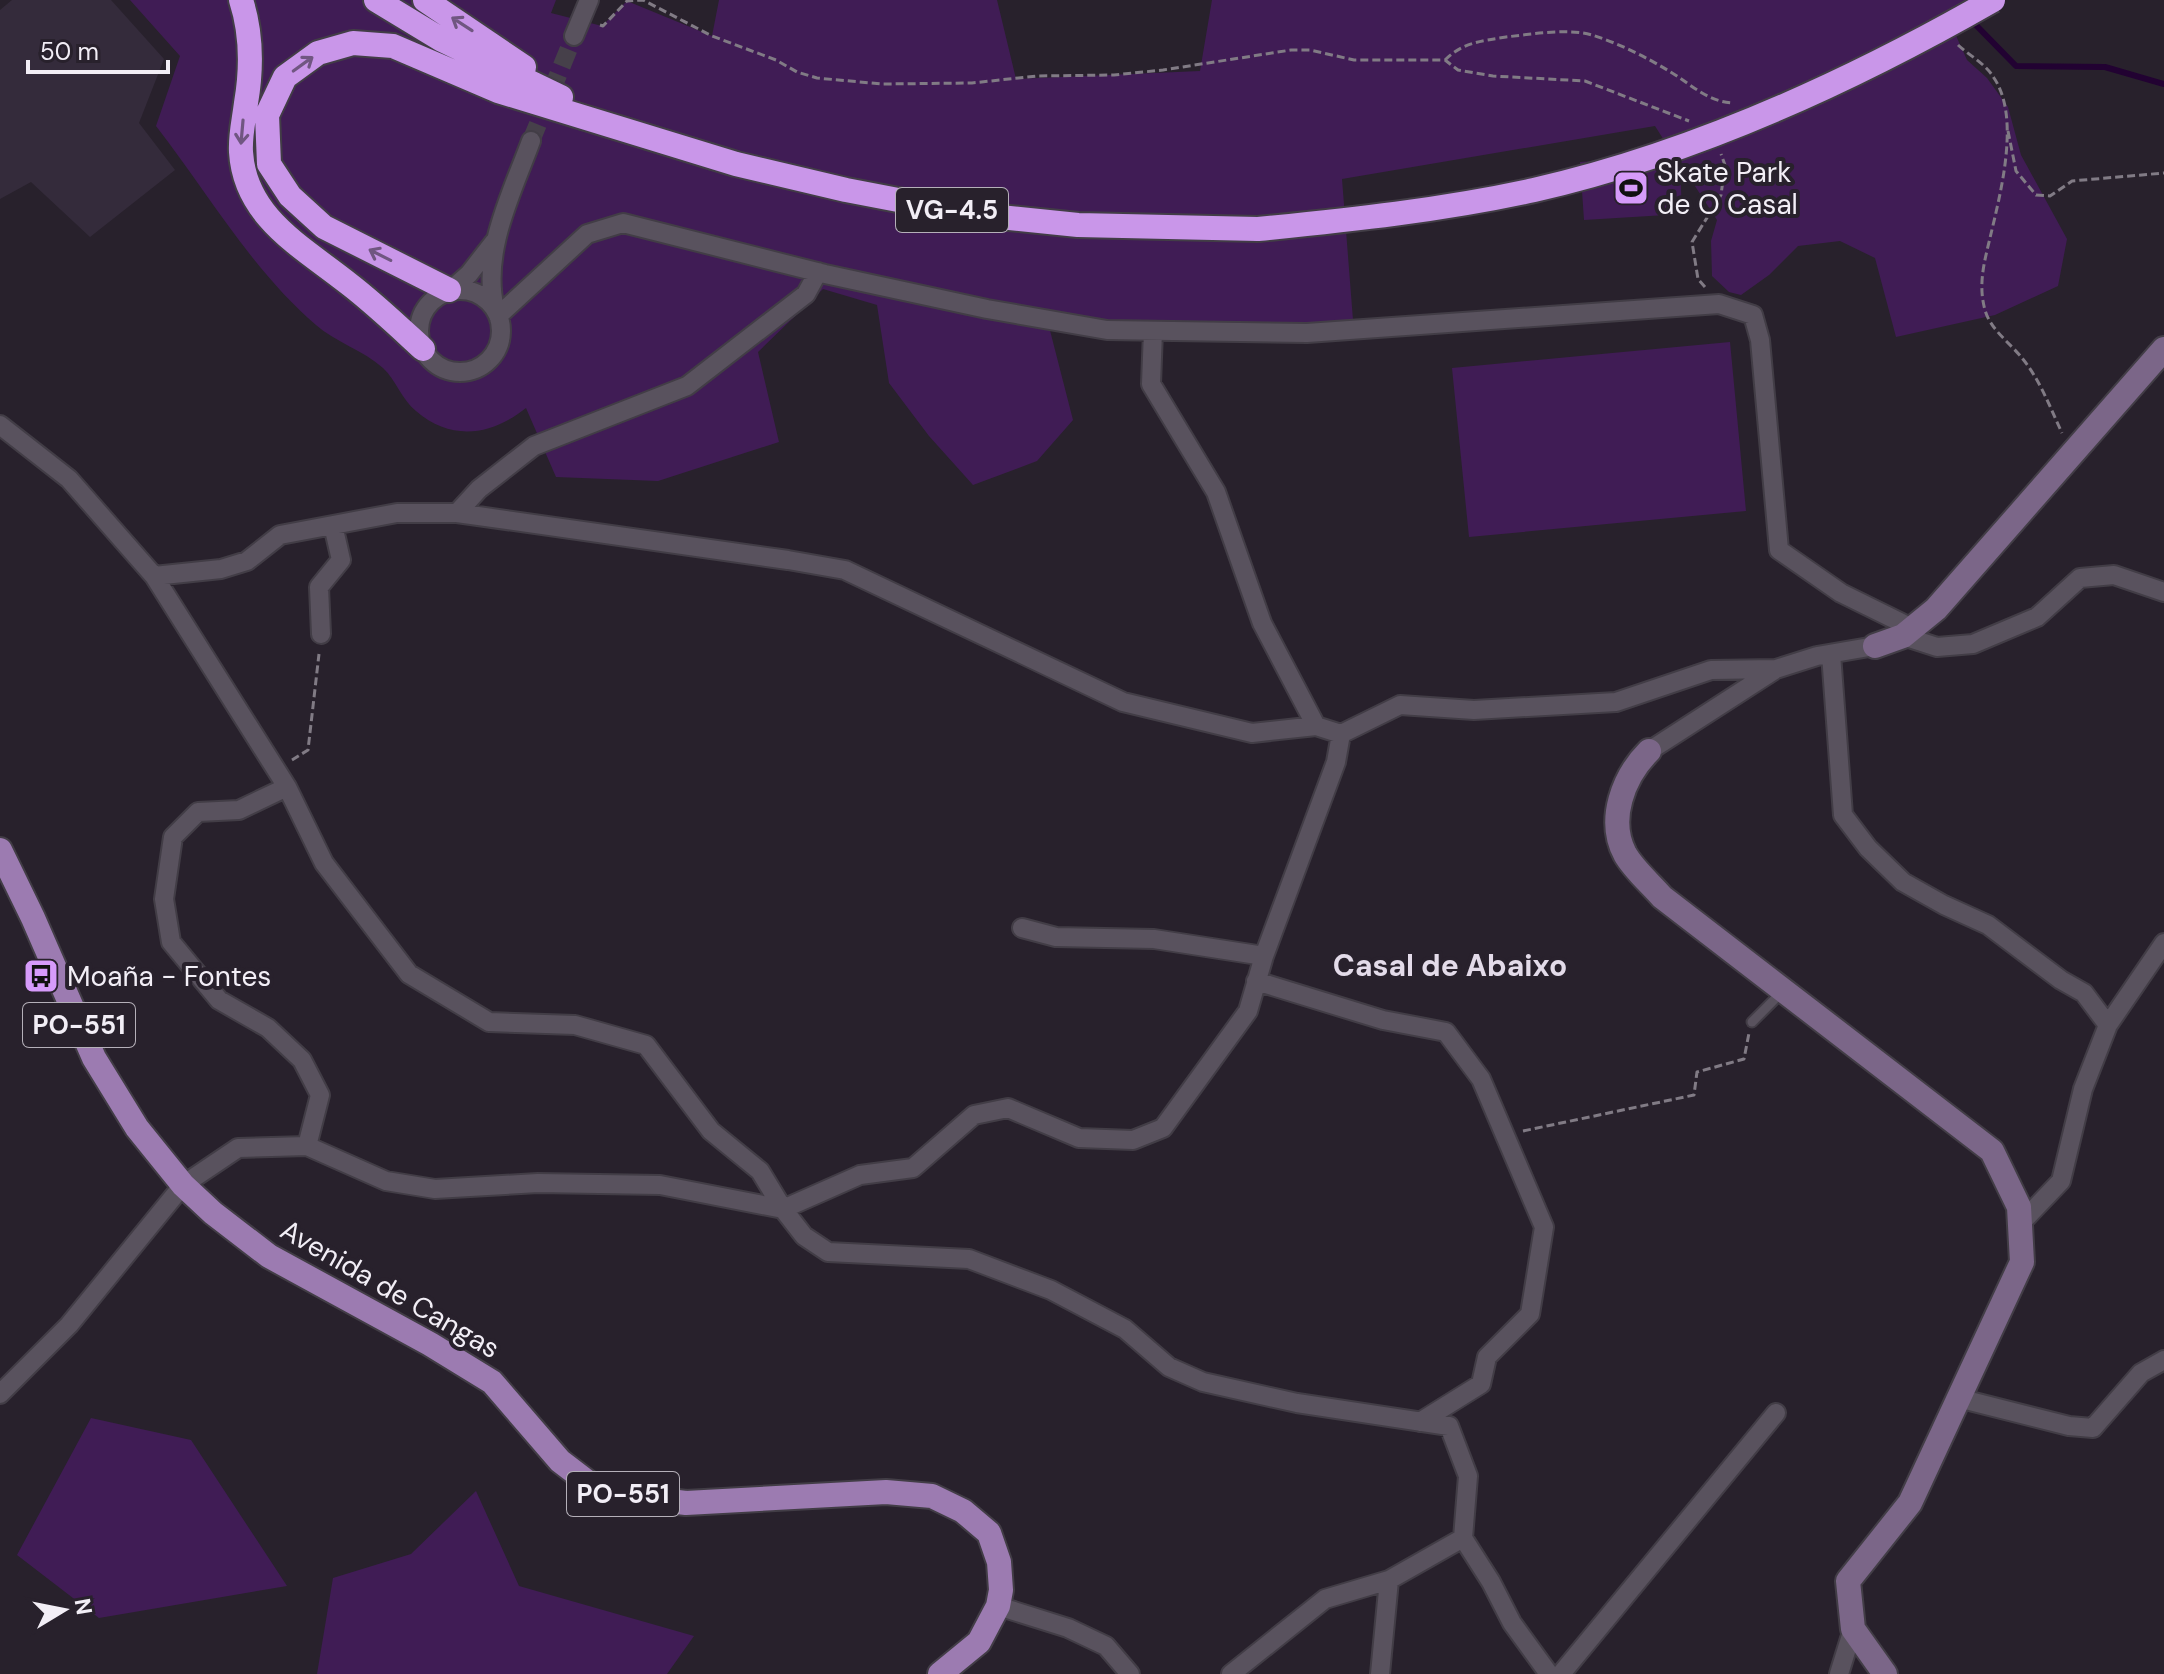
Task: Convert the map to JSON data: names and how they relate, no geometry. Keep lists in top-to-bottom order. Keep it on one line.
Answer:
{"streets":{"highway":["VG-4.5"],"main road":["PO-551","Avenida de Cangas"]},"crossings":[["PO-551","Avenida de Cangas"]],"districts":["Casal de Abaixo"],"places":{"sports":["Skate Park de O Casal"],"bus stop":["Moaña - Fontes"]},"scale_bar":"50 m","north":"right"}
